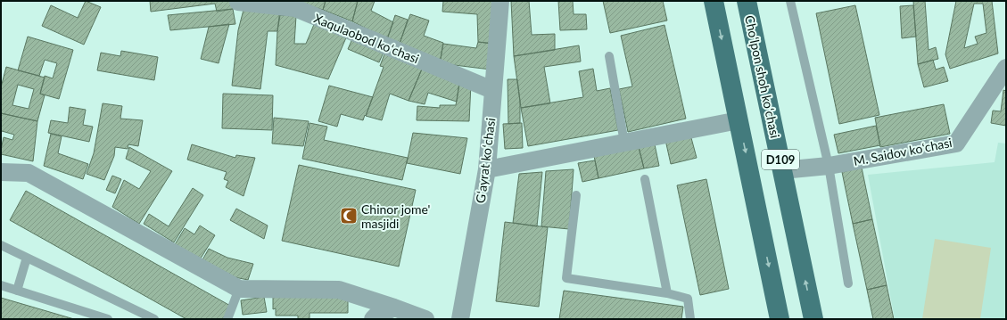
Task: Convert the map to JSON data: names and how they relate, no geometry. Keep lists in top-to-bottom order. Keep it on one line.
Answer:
{"streets":{"main road":["Choʻlpon shoh koʻchasi","D109"],"street":["Xaqulaobod koʻchasi","M. Saidov koʻchasi","Gʻayrat koʻchasi"]},"crossings":[["Xaqulaobod koʻchasi","Gʻayrat koʻchasi"],["Choʻlpon shoh koʻchasi","M. Saidov koʻchasi"]],"places":{"mosque":["Chinor jome' masjidi"]}}
